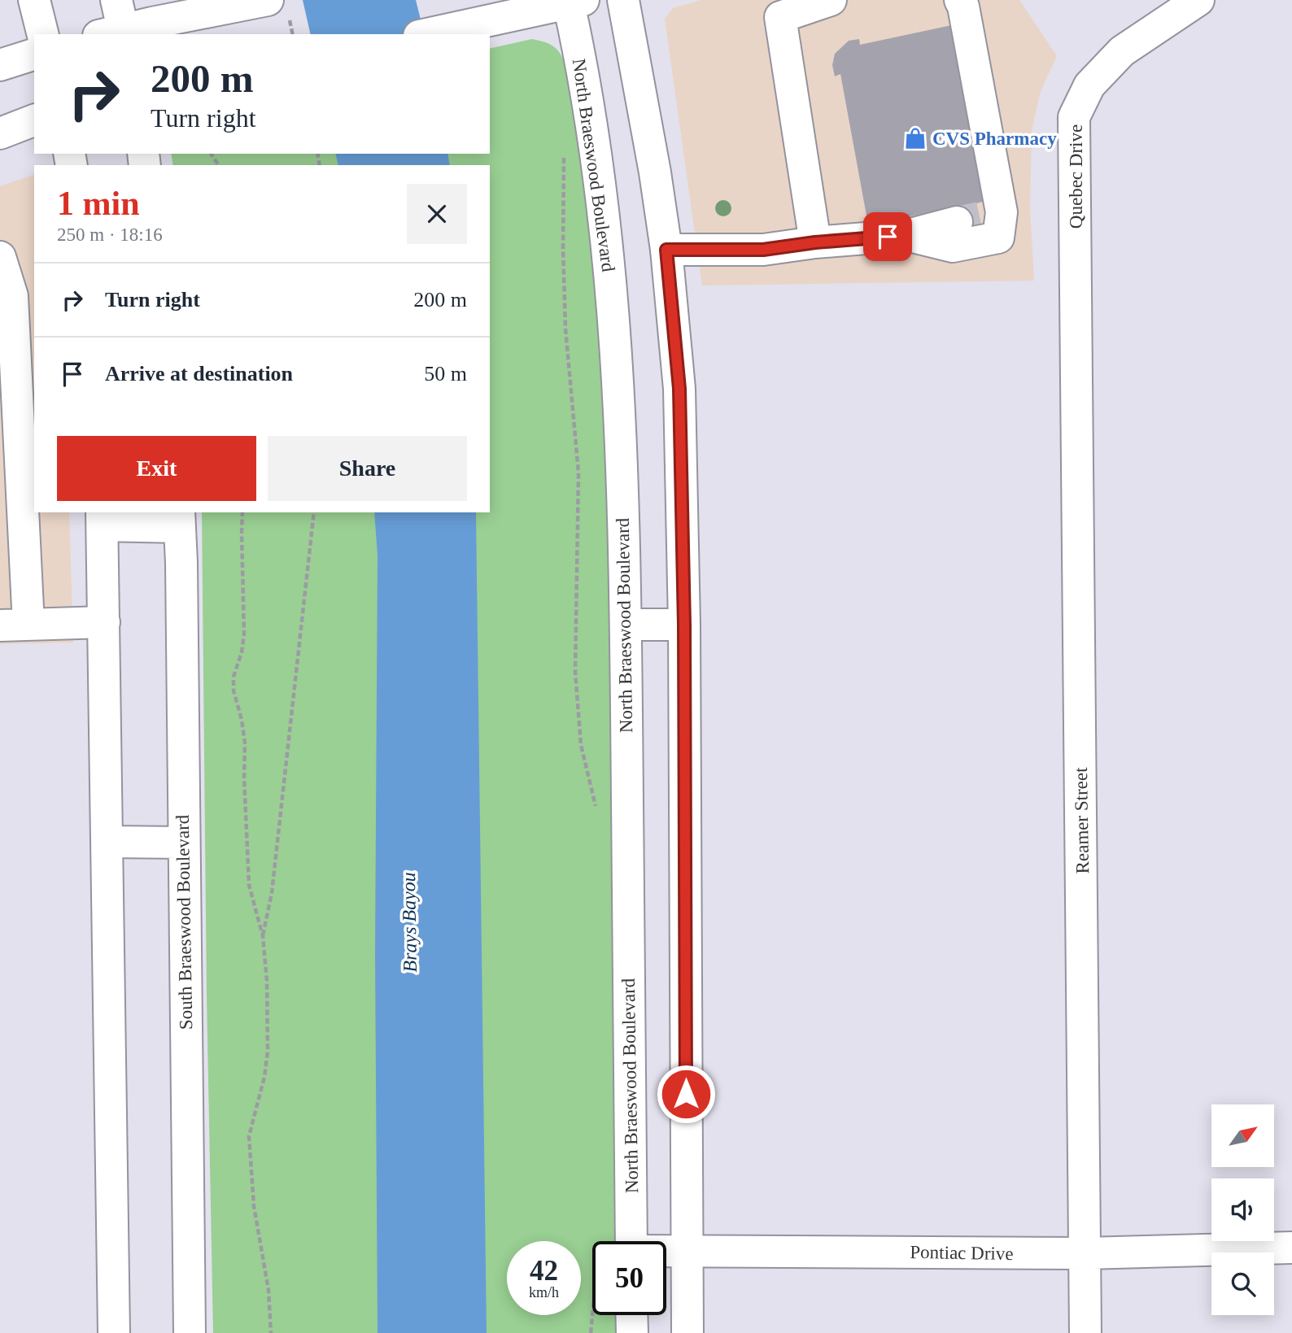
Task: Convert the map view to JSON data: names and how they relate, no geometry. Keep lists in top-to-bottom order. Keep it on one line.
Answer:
{"streets":{"main road":["North Braeswood Boulevard","Quebec Drive","Reamer Street","South Braeswood Boulevard","Pontiac Drive"]},"crossings":[["Quebec Drive","Reamer Street"],["Reamer Street","Pontiac Drive"]],"water":["Brays Bayou"],"places":{"shop":["CVS Pharmacy"]},"north":"top right","page":{"turn":["200 m","Turn right"],"heading":["1 min","250 m · 18:16"],"list":[{"name":"Turn right","value":"200 m"},{"name":"Arrive at destination","value":"50 m"}],"buttons":["Exit","Share"],"speed":"42 km/h","limit":"50"}}
